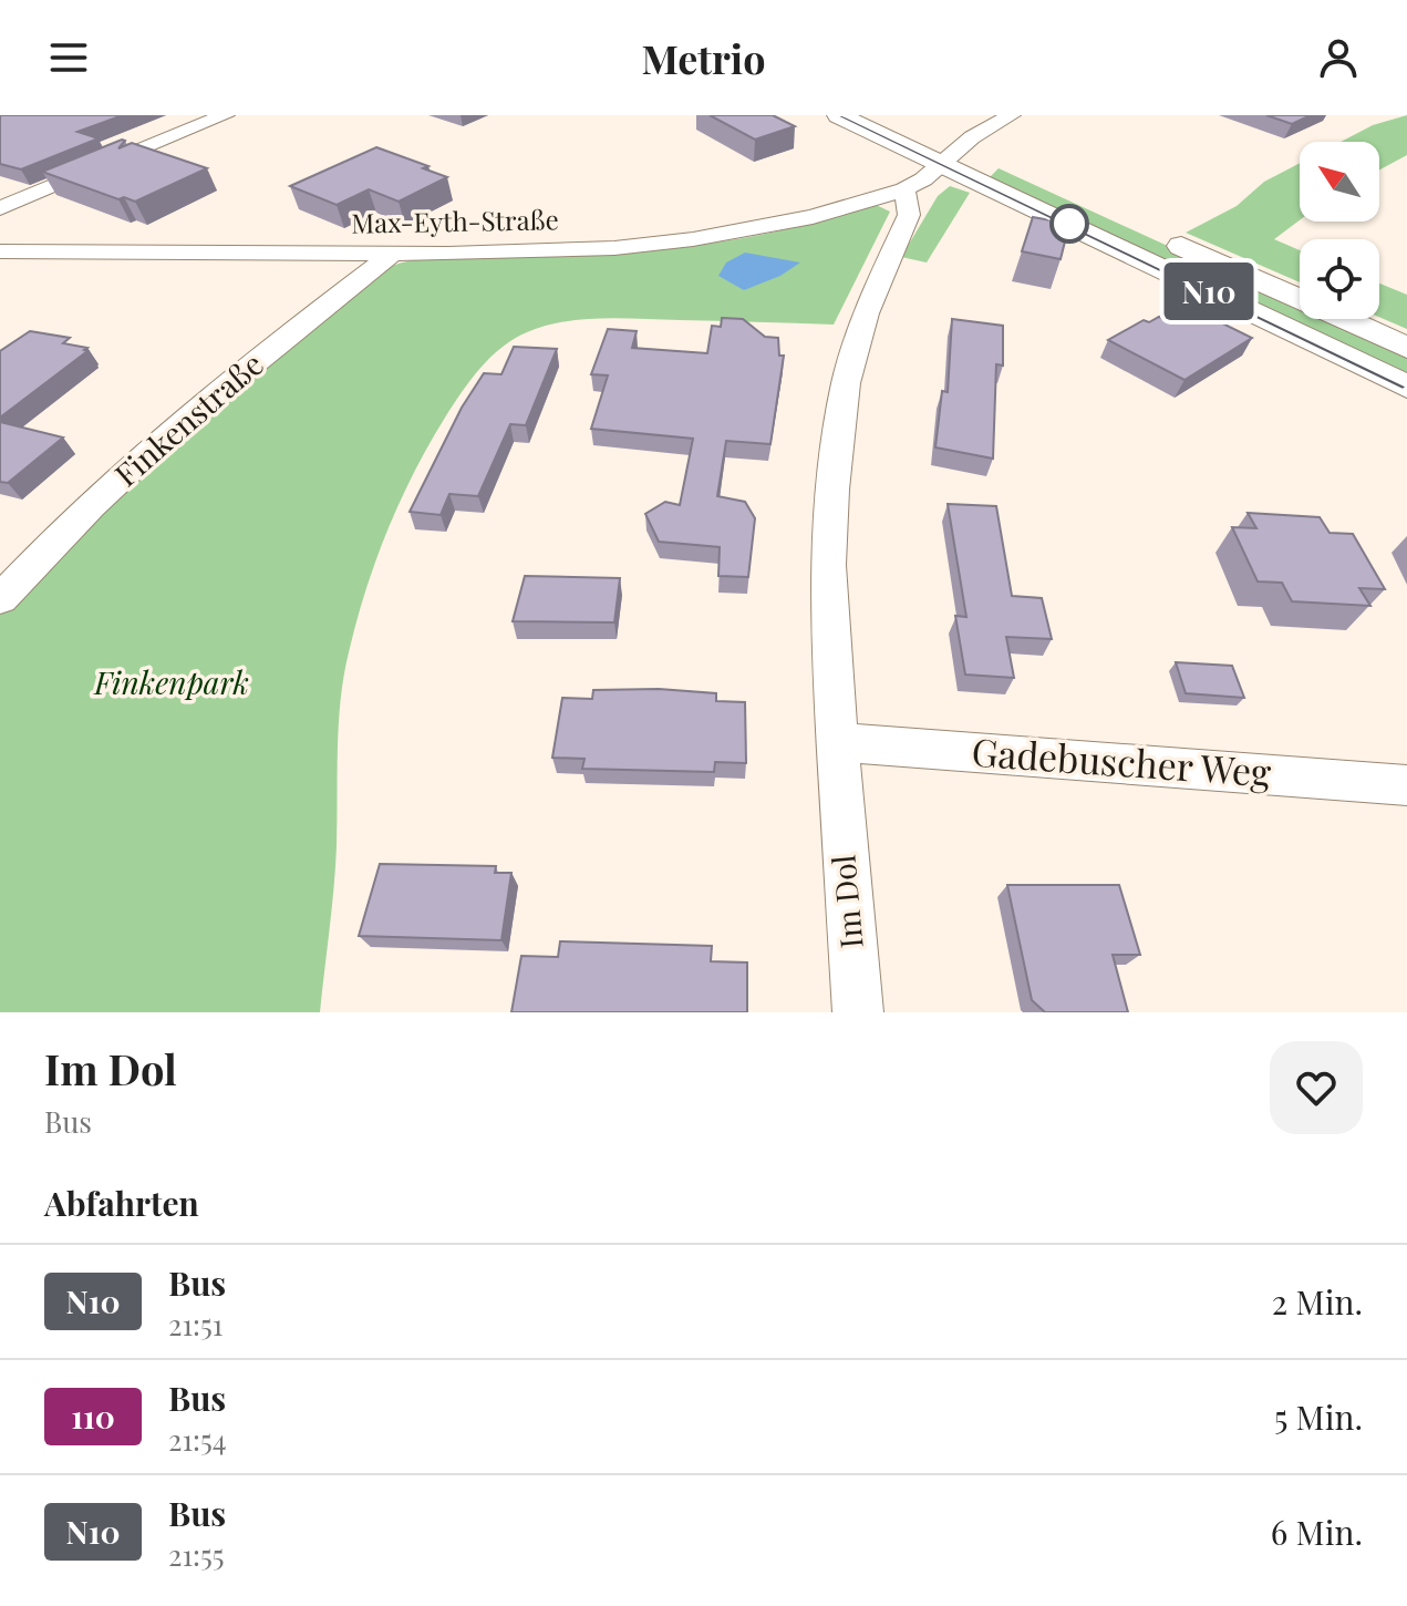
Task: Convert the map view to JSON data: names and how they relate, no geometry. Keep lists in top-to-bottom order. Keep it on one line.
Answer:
{"streets":{"street":["Max-Eyth-Straße","Finkenstraße","Gadebuscher Weg","Im Dol"]},"crossings":[["Max-Eyth-Straße","Finkenstraße"],["Max-Eyth-Straße","Im Dol"],["Gadebuscher Weg","Im Dol"]],"parks":["Finkenpark"],"lines":["bus line N10"],"north":"top left","page":{"header":"Metrio","on_map":"N10","heading":[["Im Dol","Bus"],"Abfahrten"],"list":[{"mark":"N10","name":"Bus","note":"21:51","value":"2 Min."},{"mark":"110","name":"Bus","note":"21:54","value":"5 Min."},{"mark":"N10","name":"Bus","note":"21:55","value":"6 Min."}]}}
